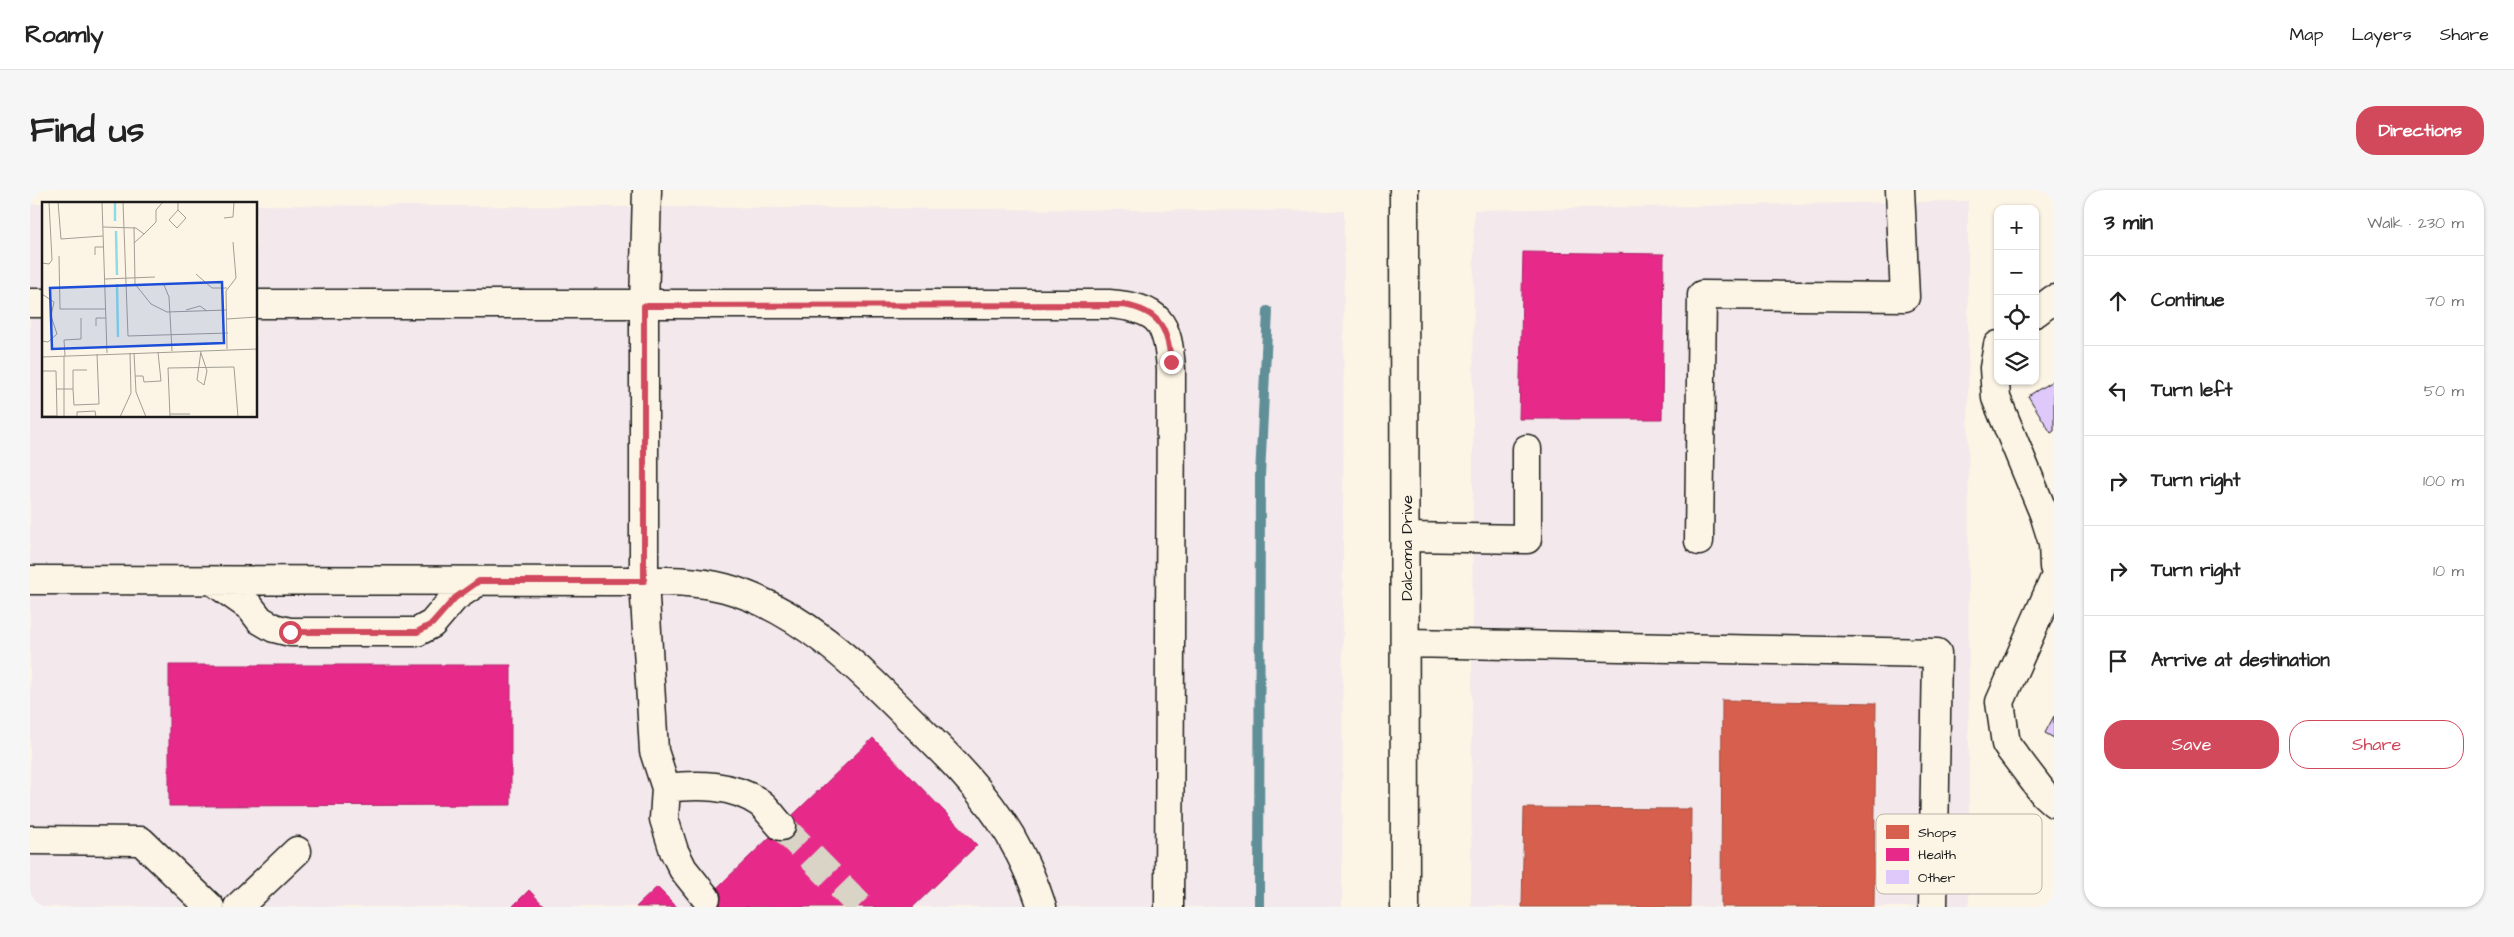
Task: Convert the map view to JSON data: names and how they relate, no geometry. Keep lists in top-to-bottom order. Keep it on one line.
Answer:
{"streets":{"street":["Dalcoma Drive"]},"legend":["Shops","Health","Other"],"page":{"header":"Roamly","nav":["Map","Layers","Share"],"title":"Find us","buttons":["Directions",["Save","Share"]],"heading":["3 min","Walk · 230 m"],"map_buttons":["+","−"],"list":[["Continue","70 m"],["Turn left","50 m"],["Turn right","100 m"],["Turn right","10 m"],"Arrive at destination"]}}
